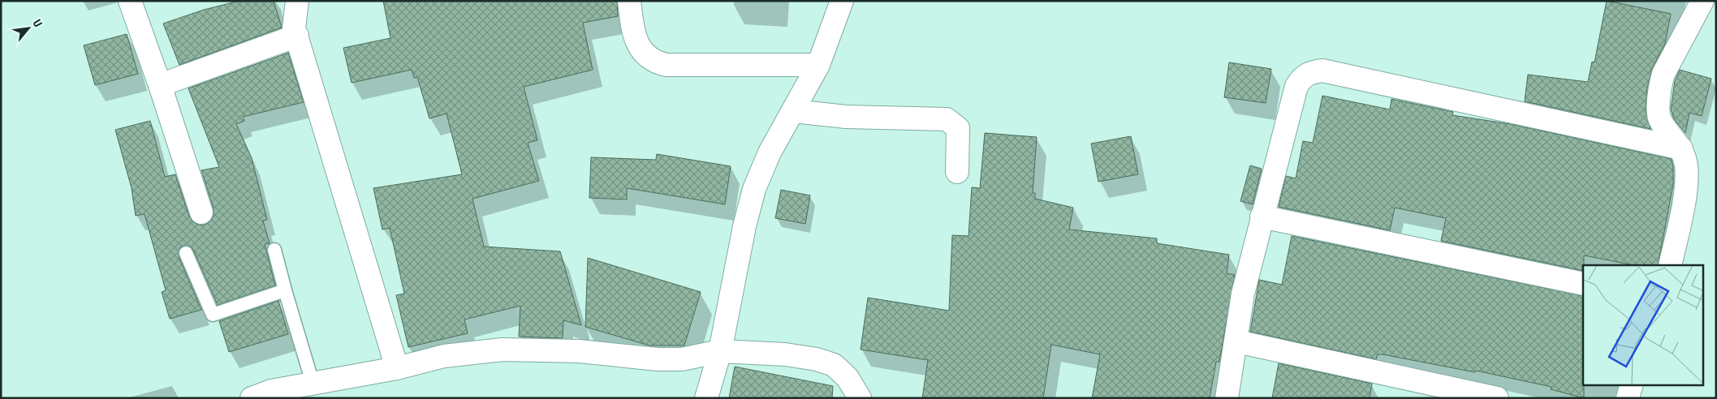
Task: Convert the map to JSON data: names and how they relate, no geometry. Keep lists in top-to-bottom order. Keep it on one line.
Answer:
{"north":"top right"}
